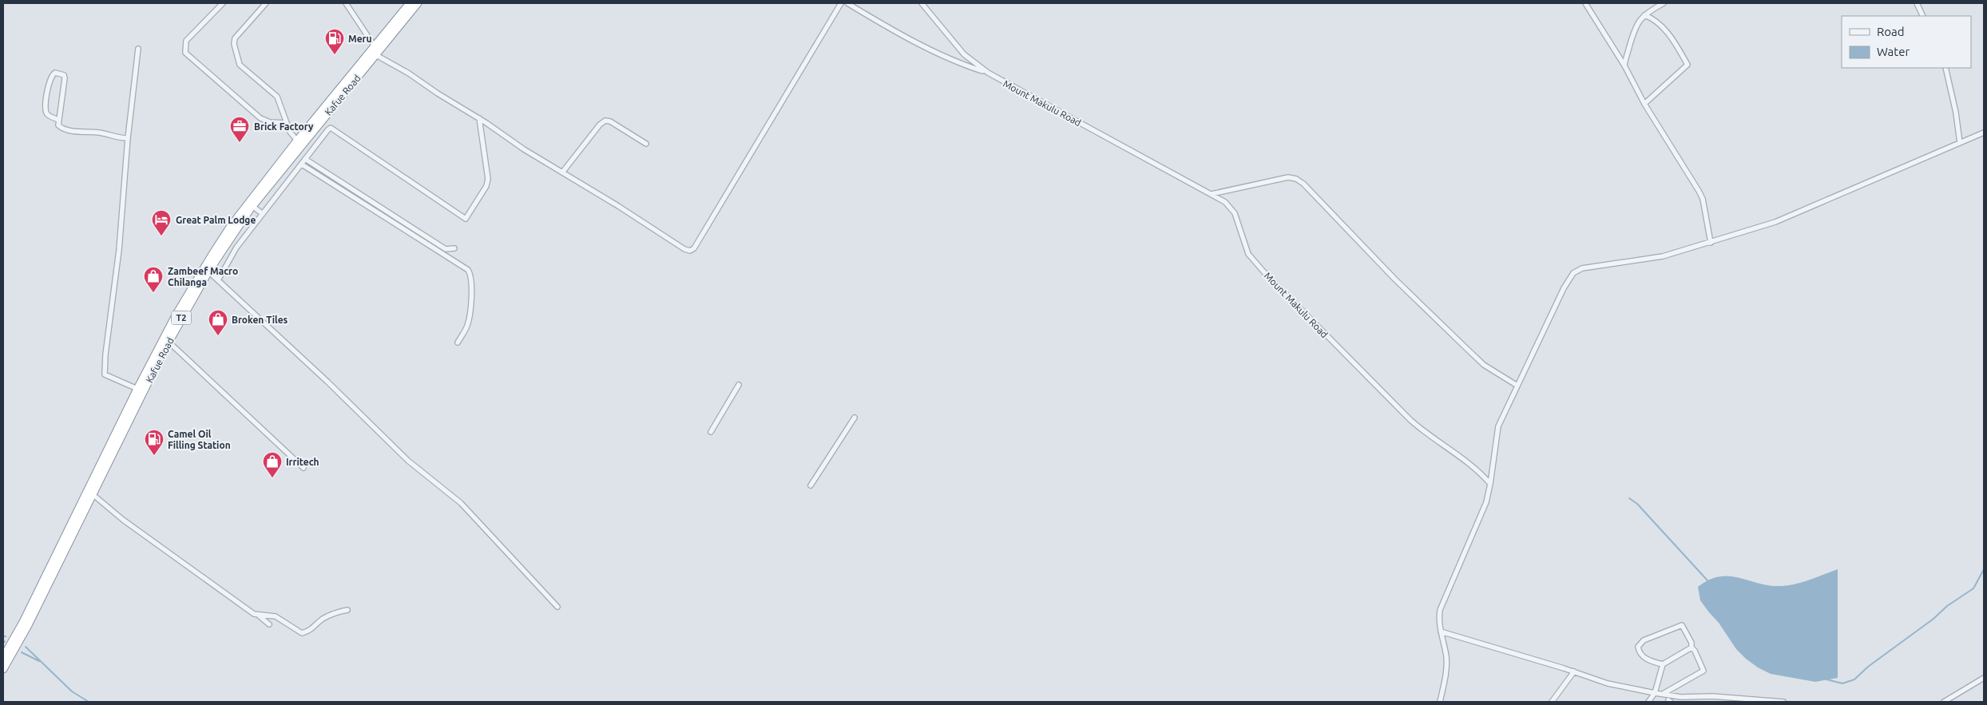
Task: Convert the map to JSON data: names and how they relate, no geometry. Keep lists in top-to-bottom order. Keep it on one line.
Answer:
{"streets":{"highway":["Kafue Road","T2"],"street":["Mount Makulu Road"]},"places":{"fuel station":["Meru","Camel Oil Filling Station"],"office":["Brick Factory"],"hotel":["Great Palm Lodge"],"shop":["Zambeef Macro Chilanga","Broken Tiles","Irritech"]},"legend":["Road","Water"]}
